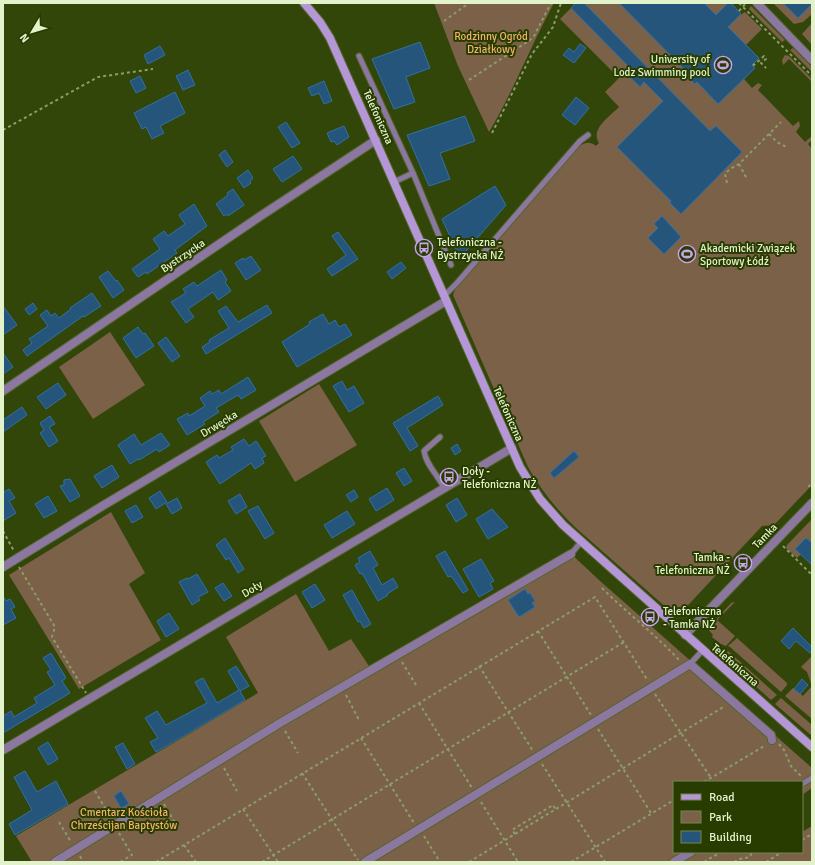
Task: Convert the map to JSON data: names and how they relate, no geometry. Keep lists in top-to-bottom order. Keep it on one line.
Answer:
{"streets":{"street":["Telefoniczna","Bystrzycka","Drwęcka","Tamka","Doły"]},"crossings":[["Telefoniczna","Bystrzycka"],["Telefoniczna","Drwęcka"],["Telefoniczna","Tamka"],["Telefoniczna","Doły"]],"parks":["Rodzinny Ogród Działkowy","Cmentarz Kościoła Chrześcijan Baptystów"],"places":{"sports":["University of Lodz Swimming pool","Akademicki Związek Sportowy Łódź"],"bus stop":["Telefoniczna - Bystrzycka NŻ","Doły - Telefoniczna NŻ","Tamka - Telefoniczna NŻ","Telefoniczna - Tamka NŻ"]},"legend":["Road","Park","Building"],"north":"bottom left"}
